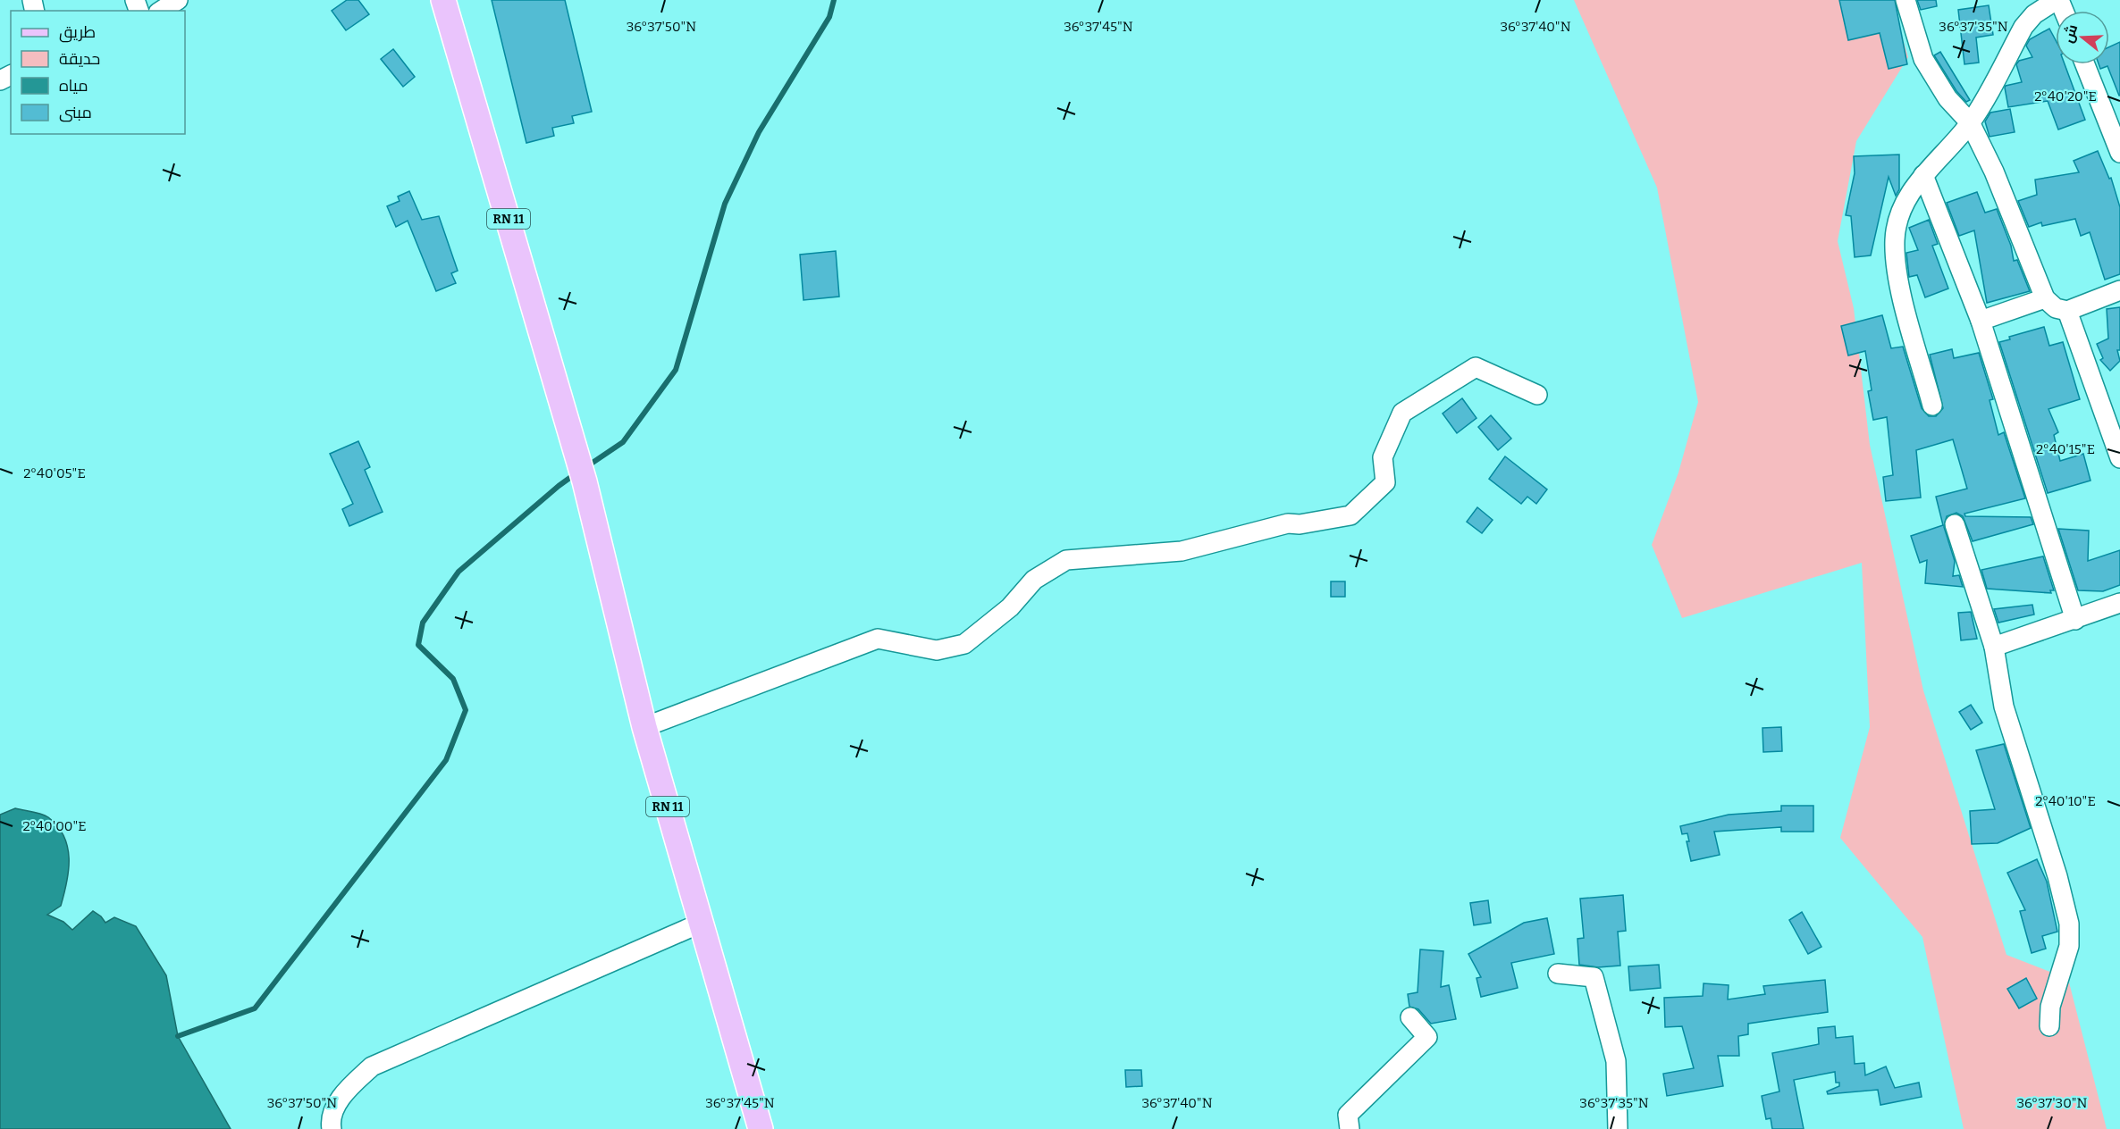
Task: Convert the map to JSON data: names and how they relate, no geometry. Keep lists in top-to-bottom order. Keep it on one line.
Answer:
{"streets":{"main road":["RN 11"]},"legend":["طريق","حديقة","مياه","مبنى"],"north":"left","coordinates":["36°37'50\"N","36°37'45\"N","36°37'40\"N","36°37'35\"N","2°40'20\"E","2°40'15\"E","2°40'05\"E","2°40'10\"E","2°40'00\"E","36°37'30\"N"]}
